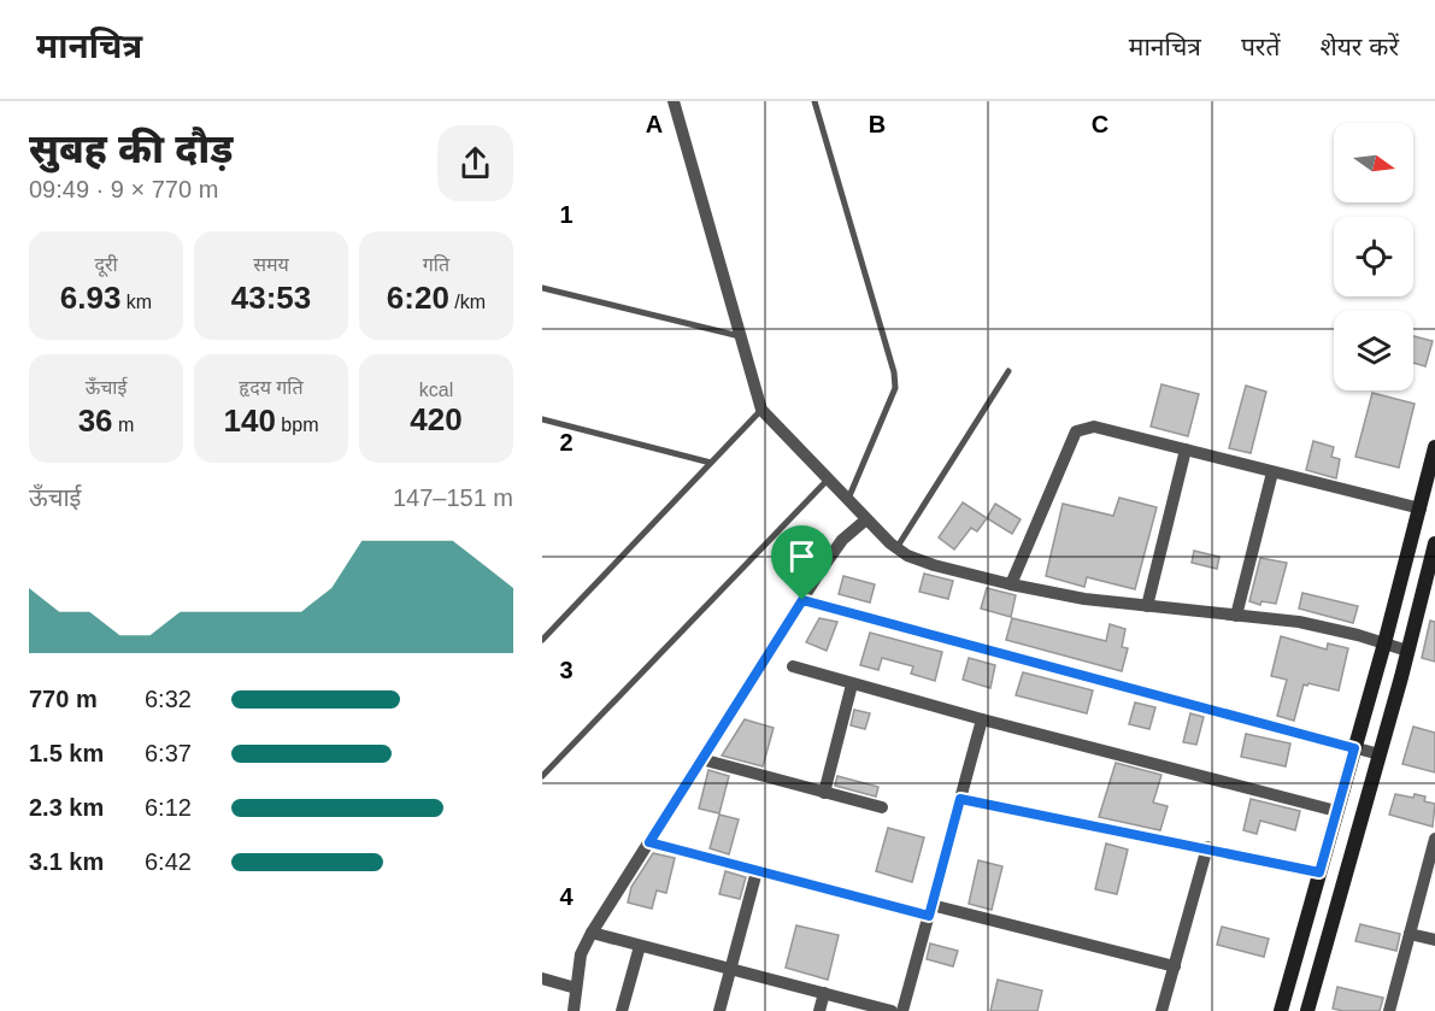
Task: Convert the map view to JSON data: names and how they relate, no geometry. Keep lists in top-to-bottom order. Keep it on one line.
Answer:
{"north":"right","page":{"header":"मानचित्र","nav":["मानचित्र","परतें","शेयर करें"],"heading":["सुबह की दौड़","09:49 · 9 × 770 m"],"stats":[["दूरी","6.93 km"],["समय","43:53"],["गति","6:20 /km"],["ऊँचाई","36 m"],["हृदय गति","140 bpm"],["kcal","420"]],"chart":["ऊँचाई","147–151 m"],"list":[{"name":"770 m","note":"6:32"},{"name":"1.5 km","note":"6:37"},{"name":"2.3 km","note":"6:12"},{"name":"3.1 km","note":"6:42"}]},"grid":{"columns":["A","B","C"],"rows":["1","2","3","4"]}}
